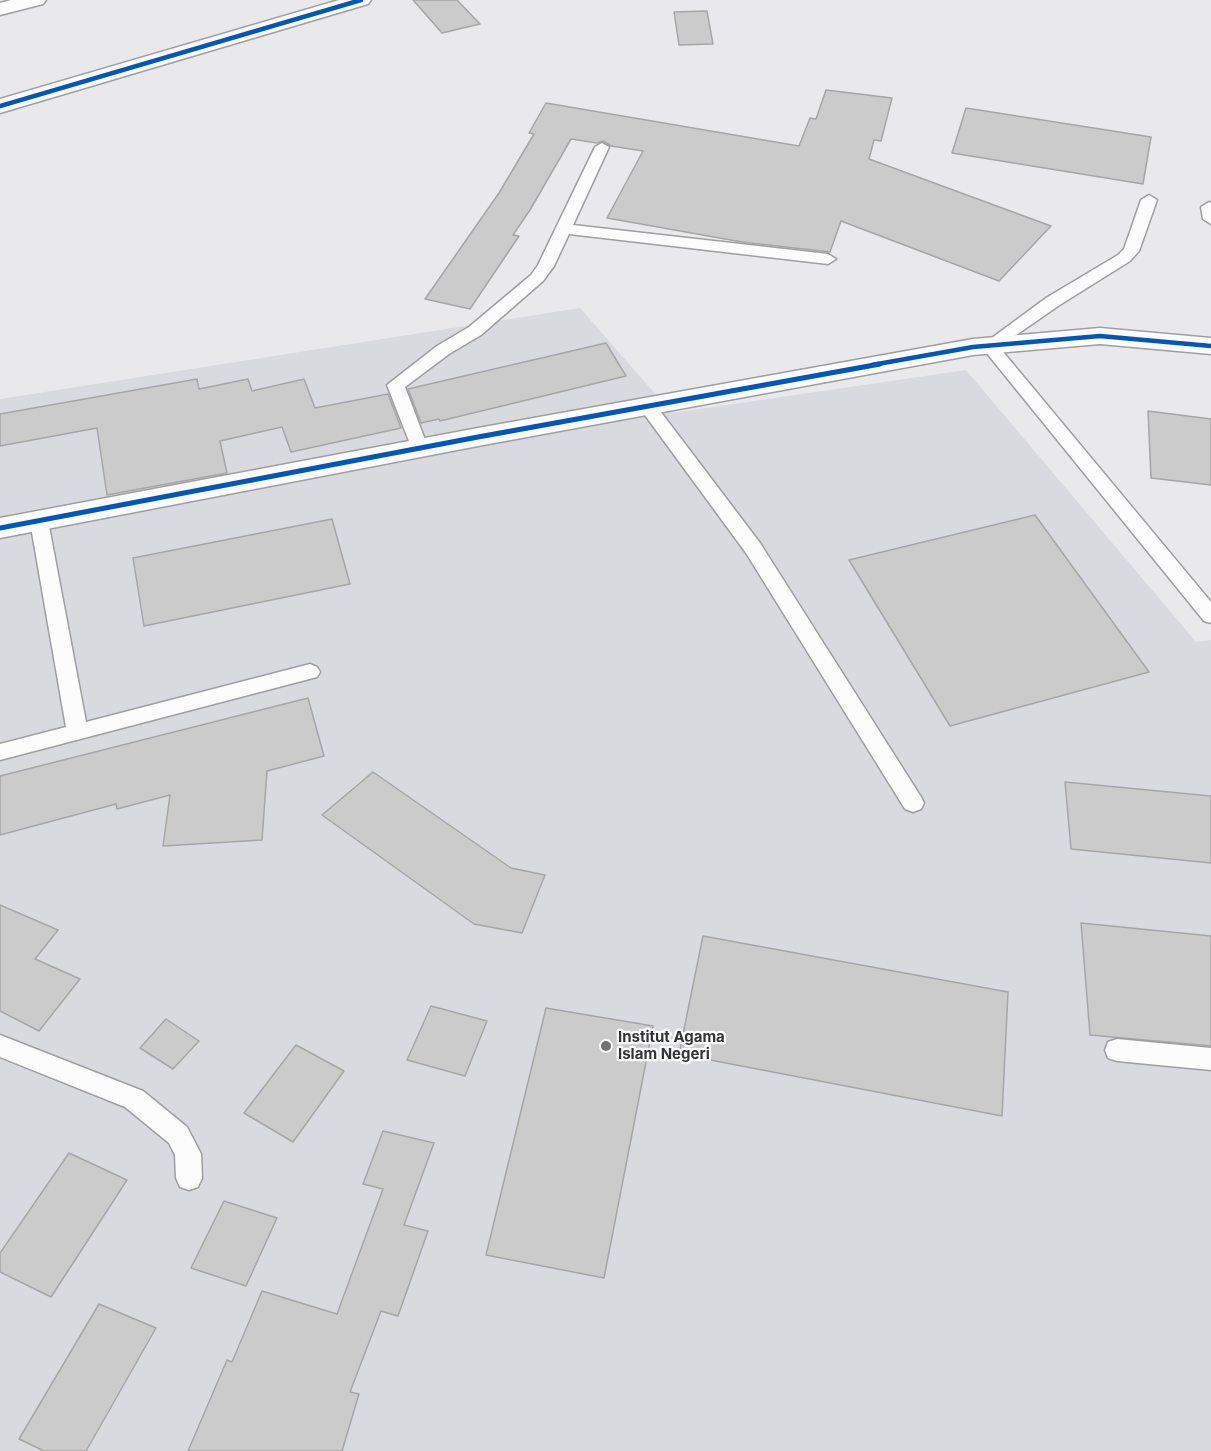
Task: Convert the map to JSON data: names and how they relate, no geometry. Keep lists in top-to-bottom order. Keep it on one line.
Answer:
{"places":["Institut Agama Islam Negeri"]}
